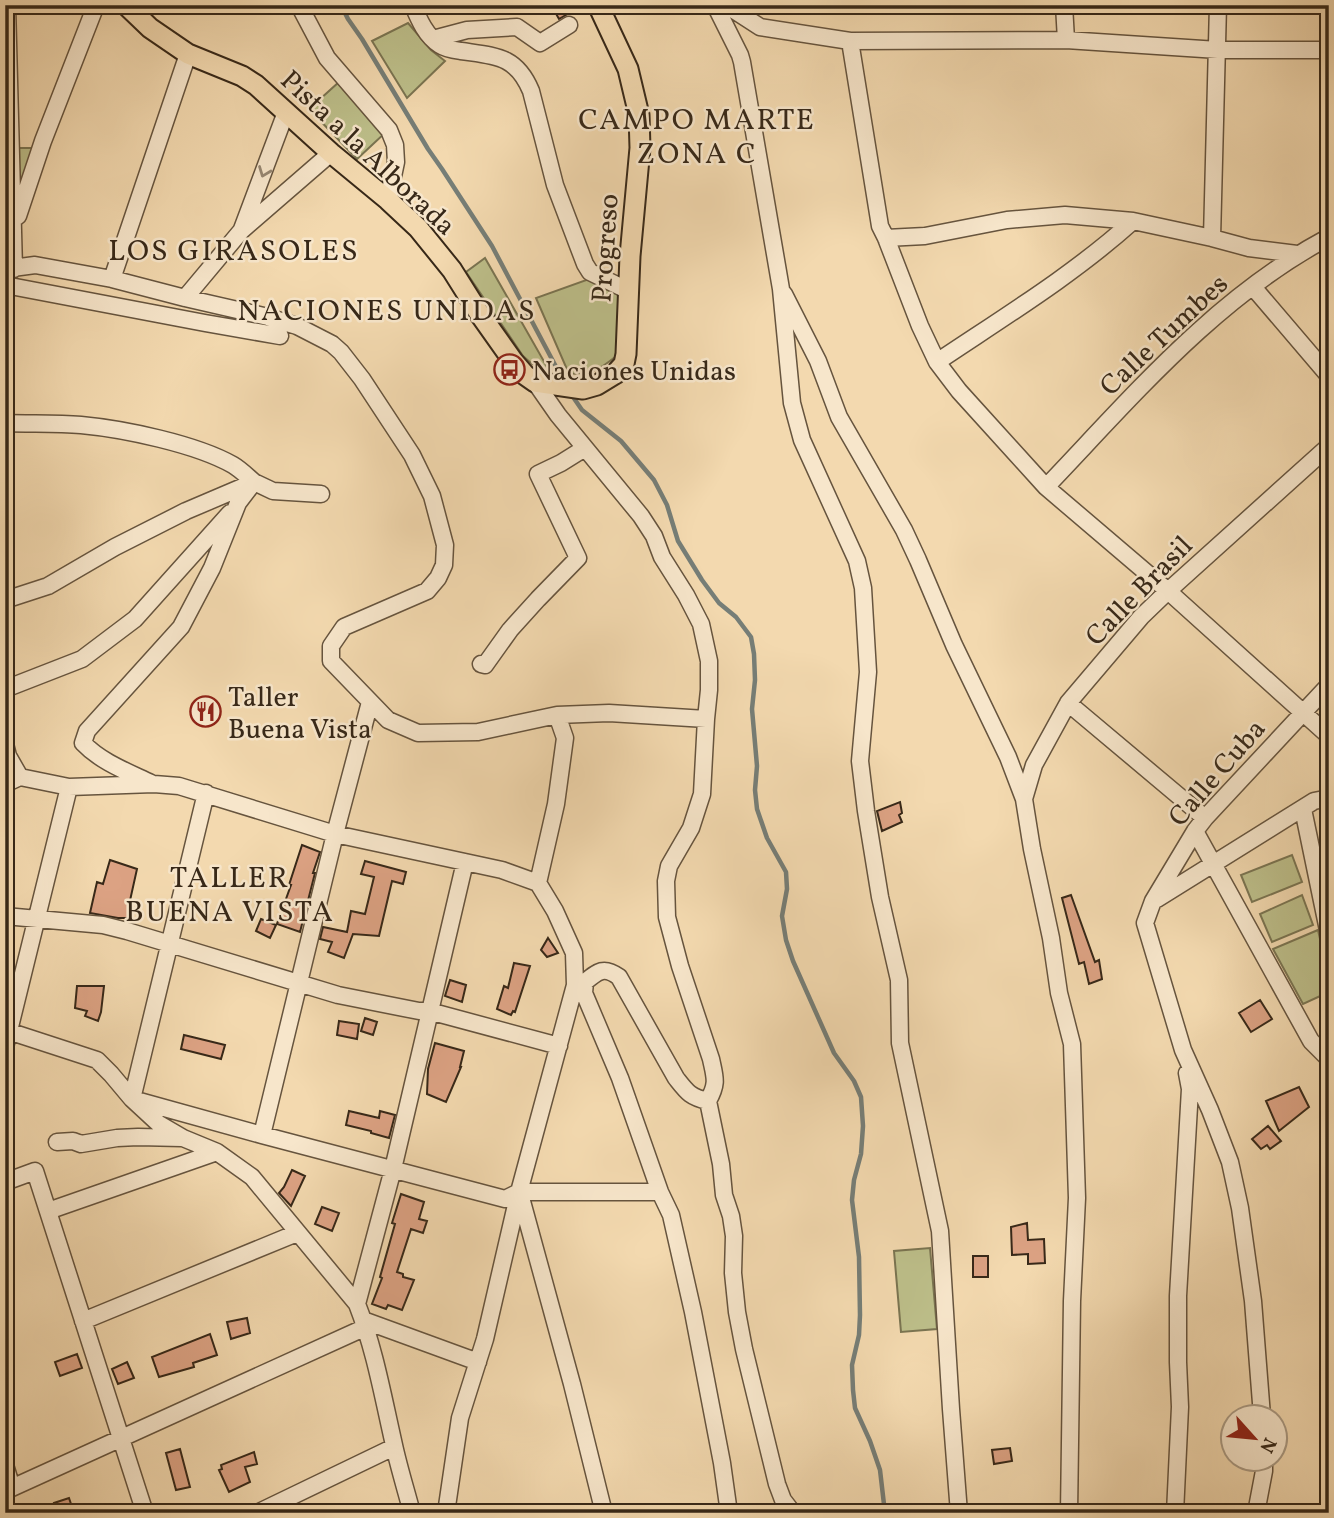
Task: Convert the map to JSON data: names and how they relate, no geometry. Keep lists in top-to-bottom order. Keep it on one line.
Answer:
{"streets":{"main road":["Pista a la Alborada","Progreso"],"street":["Calle Tumbes","Calle Brasil","Calle Cuba"]},"crossings":[["Pista a la Alborada","Progreso"]],"districts":["CAMPO MARTE ZONA C","LOS GIRASOLES","NACIONES UNIDAS","TALLER BUENA VISTA"],"places":{"bus stop":["Naciones Unidas"],"restaurant":["Taller Buena Vista"]},"north":"bottom right"}
